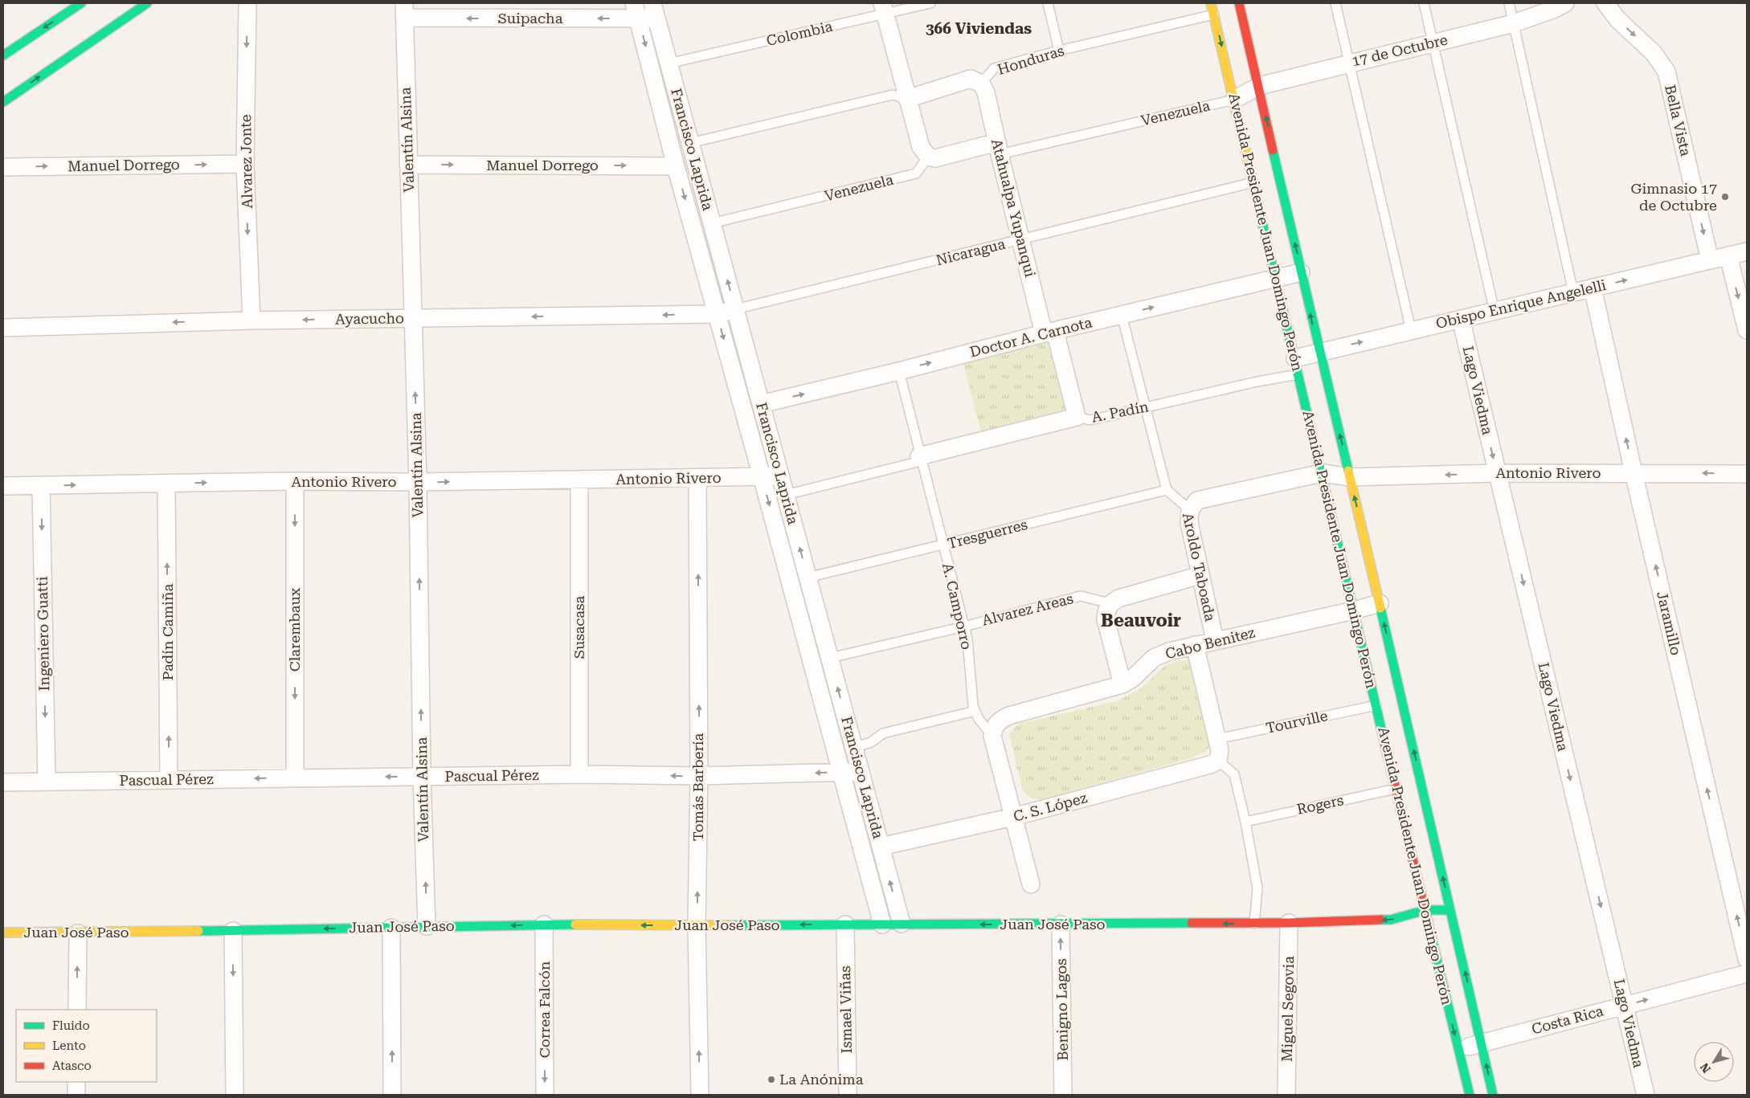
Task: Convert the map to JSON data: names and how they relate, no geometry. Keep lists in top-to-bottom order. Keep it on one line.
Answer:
{"streets":{"main road":["Avenida Presidente Juan Domingo Perón","Juan José Paso"],"street":["Suipacha","17 de Octubre","Honduras","Venezuela","Bella Vista","Valentín Alsina","Francisco Laprida","Alvarez Jonte","Manuel Dorrego","Atahualpa Yupanqui","Obispo Enrique Angelelli","Ayacucho","Doctor A. Carnota","Lago Viedma","A. Padín","Antonio Rivero","Aroldo Taboada","A. Camporro","Jaramillo","Susacasa","Clarembaux","Padín Camiña","Ingeniero Guatti","Cabo Benitez","Pascual Pérez","Tomás Barbería","C. S. López","Miguel Segovia","Correa Falcón","Ismael Viñas","Benigno Lagos","Costa Rica"],"lane":["Colombia","Nicaragua","Tresguerres","Alvarez Areas","Tourville","Rogers"]},"crossings":[["Suipacha","Valentín Alsina"],["Suipacha","Francisco Laprida"],["Colombia","Francisco Laprida"],["17 de Octubre","Venezuela"],["17 de Octubre","Avenida Presidente Juan Domingo Perón"],["Honduras","Francisco Laprida"],["Honduras","Atahualpa Yupanqui"],["Honduras","Avenida Presidente Juan Domingo Perón"],["Venezuela","Francisco Laprida"],["Venezuela","Atahualpa Yupanqui"],["Venezuela","Avenida Presidente Juan Domingo Perón"],["Bella Vista","Obispo Enrique Angelelli"],["Valentín Alsina","Manuel Dorrego"],["Valentín Alsina","Ayacucho"],["Valentín Alsina","Antonio Rivero"],["Valentín Alsina","Pascual Pérez"],["Valentín Alsina","Juan José Paso"],["Francisco Laprida","Manuel Dorrego"],["Francisco Laprida","Nicaragua"],["Francisco Laprida","Ayacucho"],["Francisco Laprida","Doctor A. Carnota"],["Francisco Laprida","A. Padín"],["Francisco Laprida","Antonio Rivero"],["Francisco Laprida","Tresguerres"],["Francisco Laprida","Alvarez Areas"],["Francisco Laprida","Pascual Pérez"],["Francisco Laprida","C. S. López"],["Francisco Laprida","Juan José Paso"],["Alvarez Jonte","Manuel Dorrego"],["Alvarez Jonte","Ayacucho"],["Atahualpa Yupanqui","Nicaragua"],["Atahualpa Yupanqui","Doctor A. Carnota"],["Atahualpa Yupanqui","A. Padín"],["Avenida Presidente Juan Domingo Perón","Nicaragua"],["Avenida Presidente Juan Domingo Perón","Obispo Enrique Angelelli"],["Avenida Presidente Juan Domingo Perón","Doctor A. Carnota"],["Avenida Presidente Juan Domingo Perón","A. Padín"],["Avenida Presidente Juan Domingo Perón","Antonio Rivero"],["Avenida Presidente Juan Domingo Perón","Cabo Benitez"],["Avenida Presidente Juan Domingo Perón","Tourville"],["Avenida Presidente Juan Domingo Perón","Rogers"],["Avenida Presidente Juan Domingo Perón","Juan José Paso"],["Avenida Presidente Juan Domingo Perón","Costa Rica"],["Nicaragua","Ayacucho"],["Obispo Enrique Angelelli","Lago Viedma"],["Obispo Enrique Angelelli","A. Padín"],["Obispo Enrique Angelelli","Jaramillo"],["Doctor A. Carnota","A. Camporro"],["Lago Viedma","Antonio Rivero"],["Lago Viedma","Costa Rica"],["A. Padín","A. Camporro"],["Antonio Rivero","Jaramillo"],["Antonio Rivero","Susacasa"],["Antonio Rivero","Clarembaux"],["Antonio Rivero","Padín Camiña"],["Antonio Rivero","Ingeniero Guatti"],["Antonio Rivero","Tomás Barbería"],["Tresguerres","Aroldo Taboada"],["Tresguerres","A. Camporro"],["Aroldo Taboada","Cabo Benitez"],["A. Camporro","Alvarez Areas"],["A. Camporro","Cabo Benitez"],["A. Camporro","C. S. López"],["Susacasa","Pascual Pérez"],["Clarembaux","Pascual Pérez"],["Padín Camiña","Pascual Pérez"],["Ingeniero Guatti","Pascual Pérez"],["Pascual Pérez","Tomás Barbería"],["Tomás Barbería","Juan José Paso"],["Juan José Paso","Miguel Segovia"],["Juan José Paso","Correa Falcón"],["Juan José Paso","Ismael Viñas"],["Juan José Paso","Benigno Lagos"]],"one_way":["Suipacha","Bella Vista","Valentín Alsina","Alvarez Jonte","Manuel Dorrego","Obispo Enrique Angelelli","Ayacucho","Doctor A. Carnota","Lago Viedma","Jaramillo","Clarembaux","Padín Camiña","Ingeniero Guatti","Pascual Pérez","Tomás Barbería","Juan José Paso","Benigno Lagos","Costa Rica"],"districts":["366 Viviendas","Beauvoir"],"places":["Gimnasio 17 de Octubre","La Anónima"],"legend":["Fluido","Lento","Atasco"],"north":"bottom left"}
